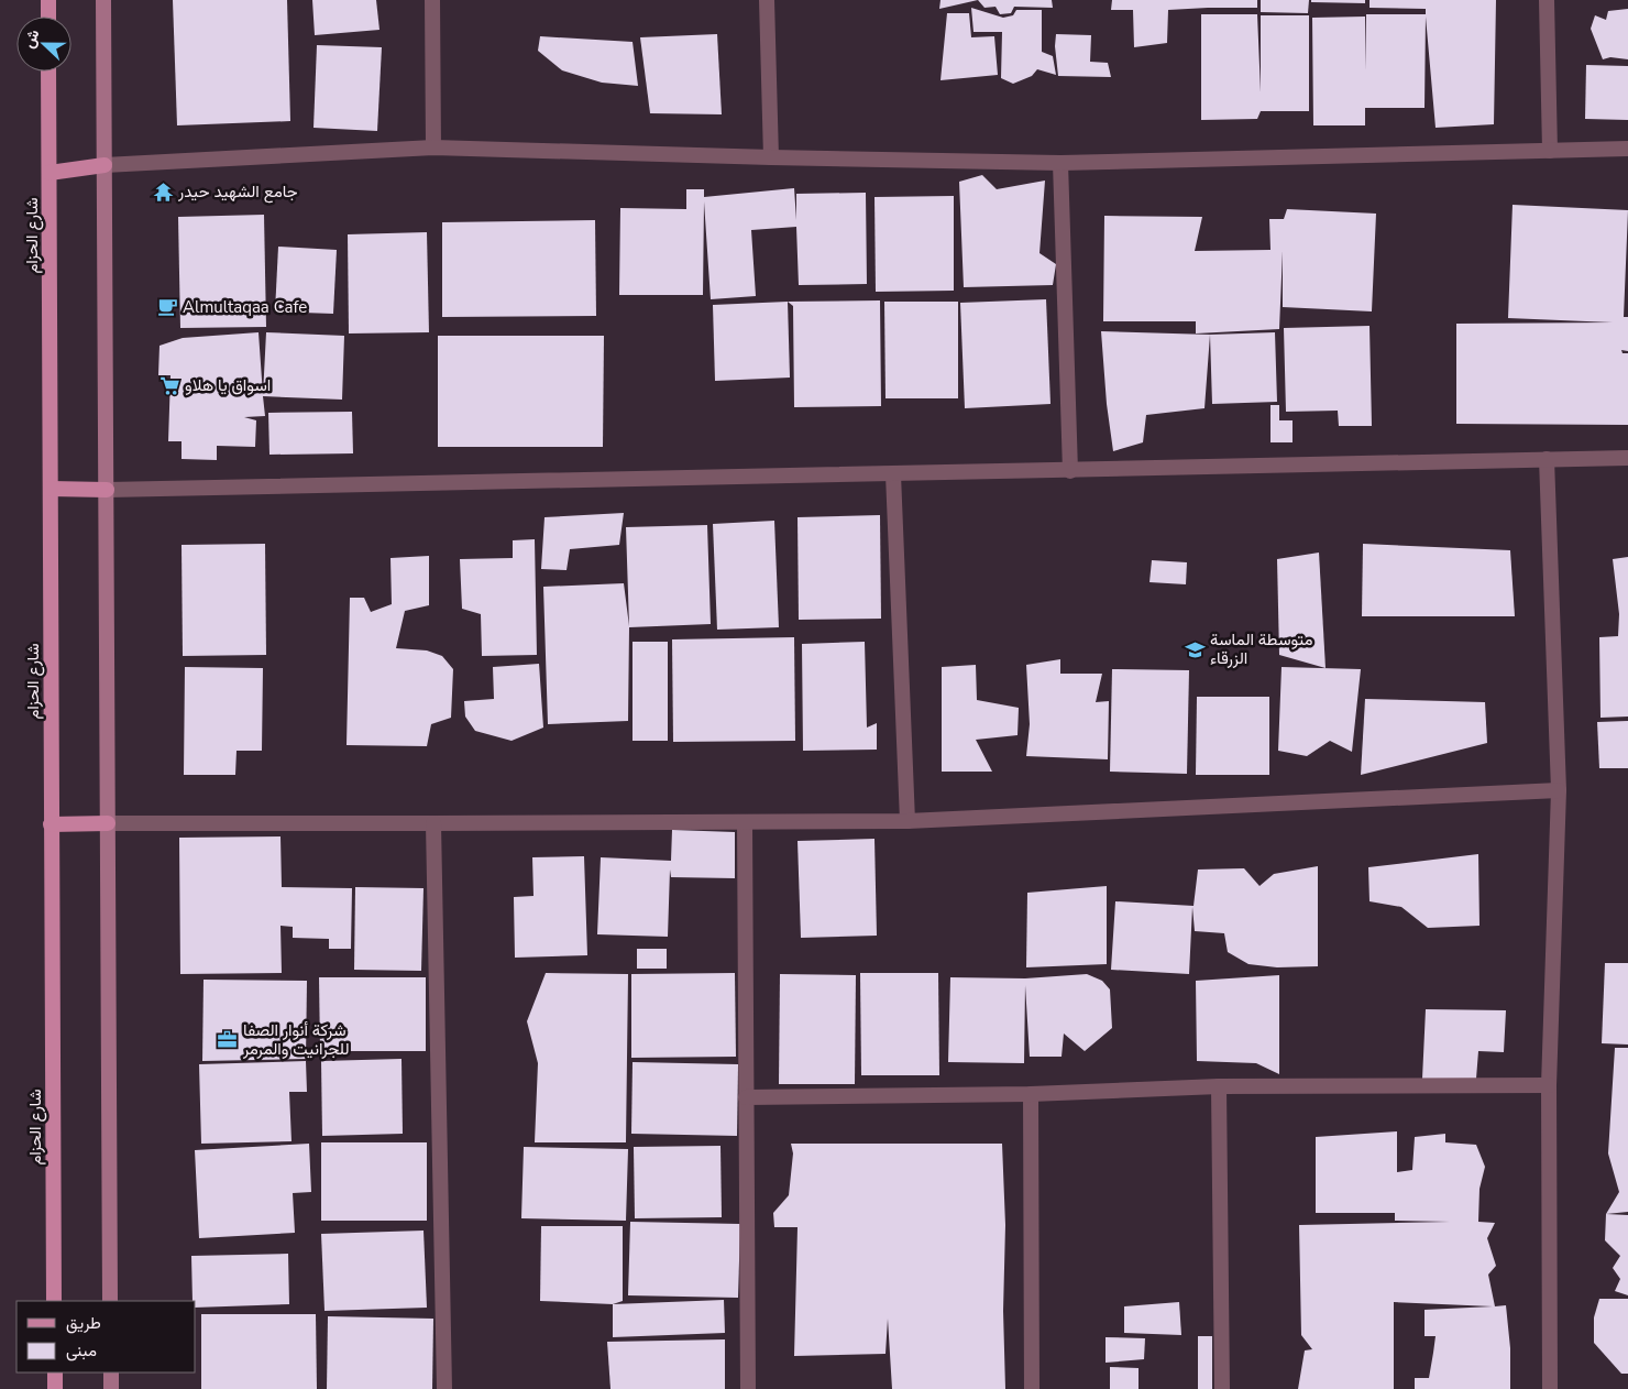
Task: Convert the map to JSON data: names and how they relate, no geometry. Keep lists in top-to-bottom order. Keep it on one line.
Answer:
{"streets":{"main road":["شارع الحزام"]},"places":{"temple":["جامع الشهيد حيدر"],"cafe":["Almultaqaa Cafe"],"supermarket":["اسواق يا هلاو"],"school or university":["متوسطة الماسة الزرقاء"],"office":["شركة أنوار الصفا للجرانيت والمرمر"]},"legend":["طريق","مبنى"],"north":"left"}
